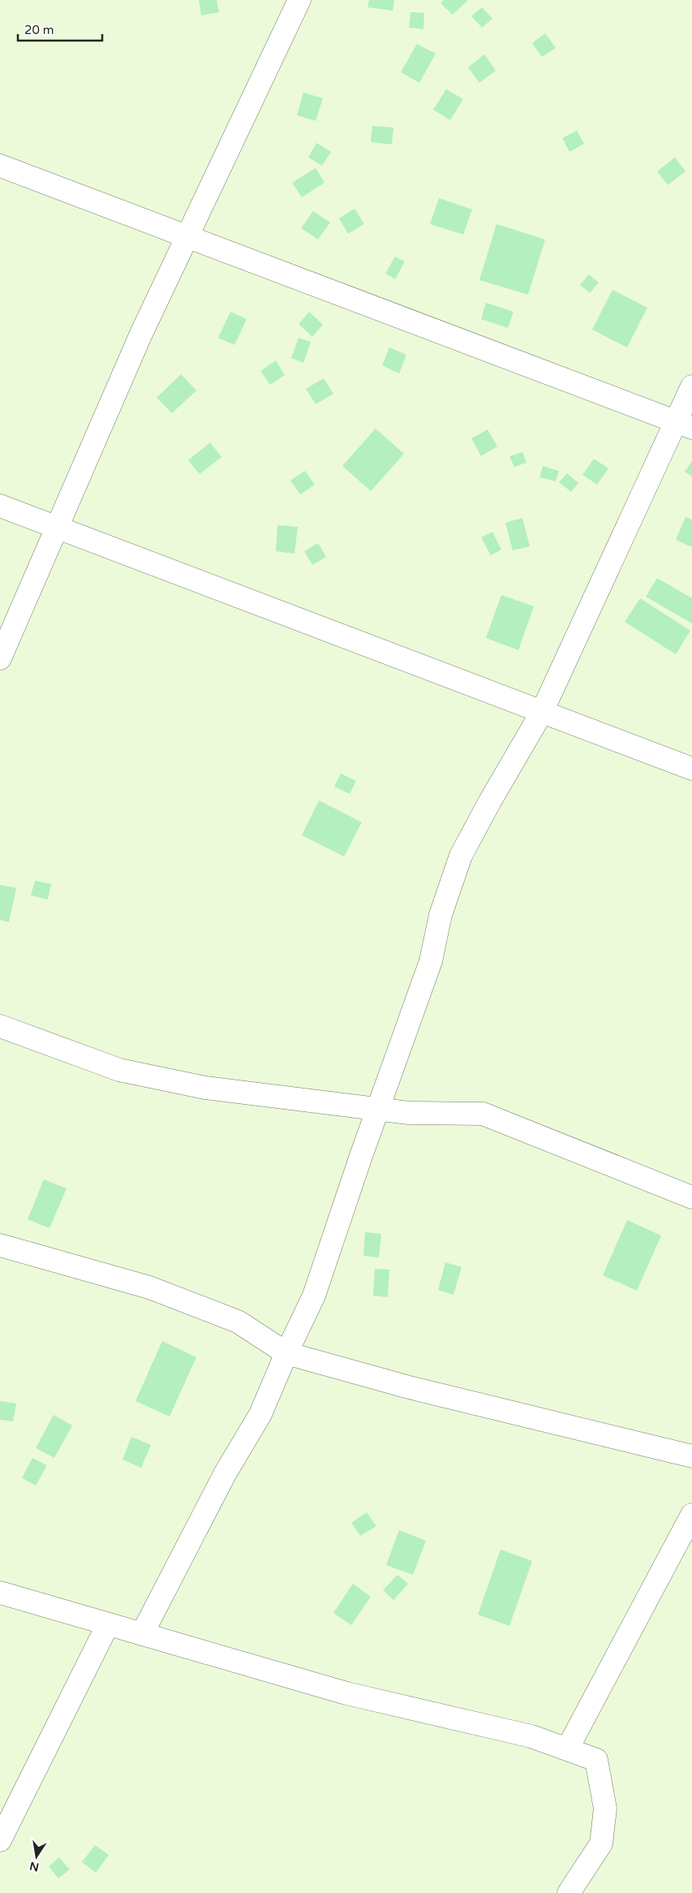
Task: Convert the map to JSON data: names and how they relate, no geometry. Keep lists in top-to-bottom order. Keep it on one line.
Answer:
{"scale_bar":"20 m","north":"bottom"}
